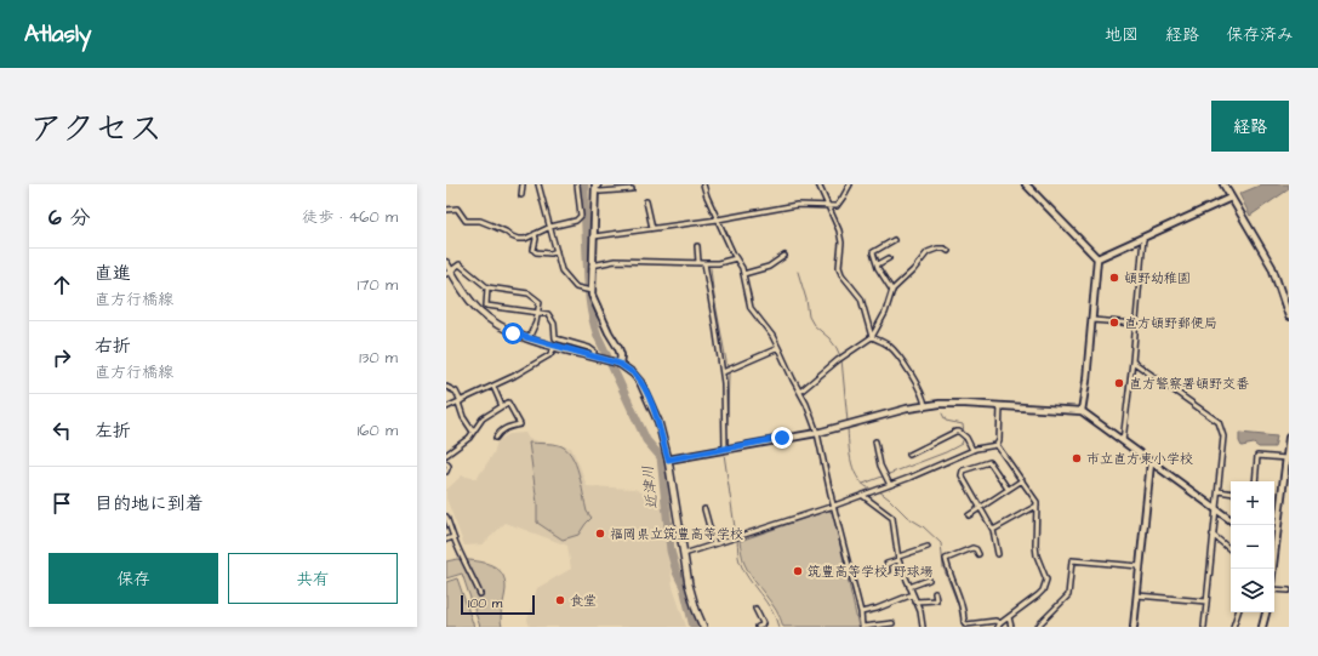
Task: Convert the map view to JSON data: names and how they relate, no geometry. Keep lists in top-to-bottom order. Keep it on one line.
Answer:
{"water":["近津川"],"places":["頓野幼稚園","直方頓野郵便局","直方警察署頓野交番","市立直方東小学校","福岡県立筑豊高等学校","筑豊高等学校 野球場","食堂"],"scale_bar":"100 m","page":{"header":"Atlasly","nav":["地図","経路","保存済み"],"title":"アクセス","buttons":["経路",["保存","共有"]],"heading":["6 分","徒歩 · 460 m"],"list":[["直進","直方行橋線","170 m"],["右折","直方行橋線","130 m"],["左折","160 m"],"目的地に到着"],"map_buttons":["+","−"],"scale":"100 m"}}
